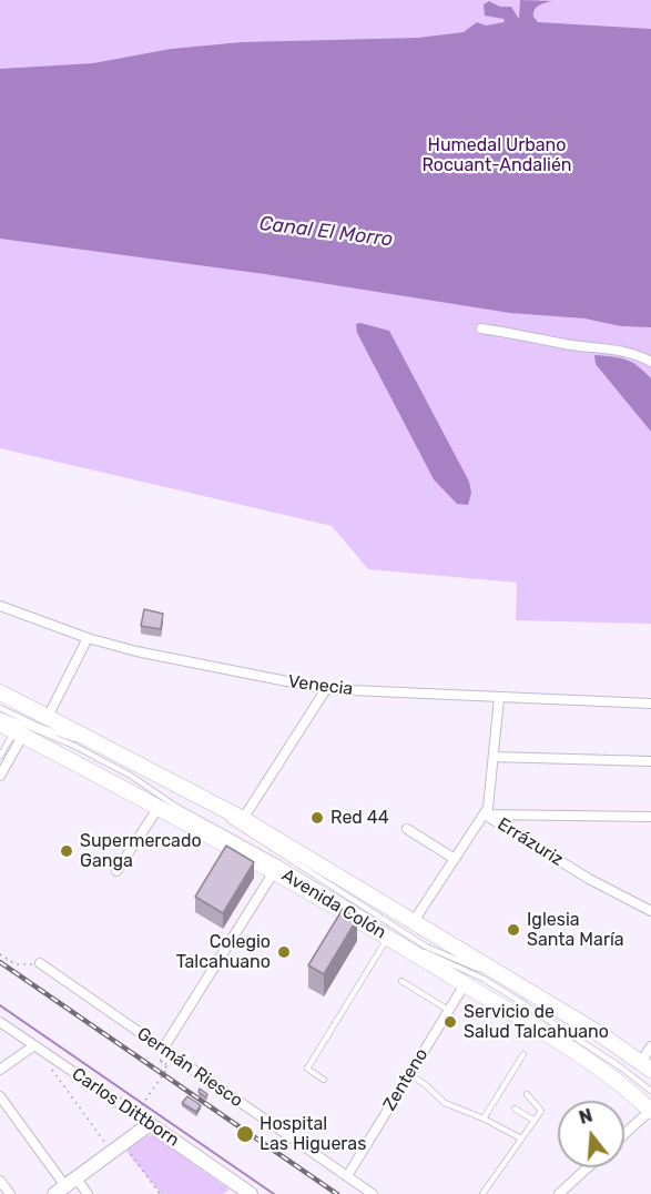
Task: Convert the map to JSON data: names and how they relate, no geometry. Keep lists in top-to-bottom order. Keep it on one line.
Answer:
{"streets":{"main road":["Avenida Colón"],"street":["Venecia","Errázuriz","Germán Riesco","Zenteno","Carlos Dittborn"]},"crossings":[["Avenida Colón","Zenteno"],["Germán Riesco","Zenteno"]],"water":["Canal El Morro"],"parks":["Humedal Urbano Rocuant-Andalién"],"places":["Red 44","Supermercado Ganga","Iglesia Santa María","Colegio Talcahuano","Servicio de Salud Talcahuano","Hospital Las Higueras"],"north":"top"}
